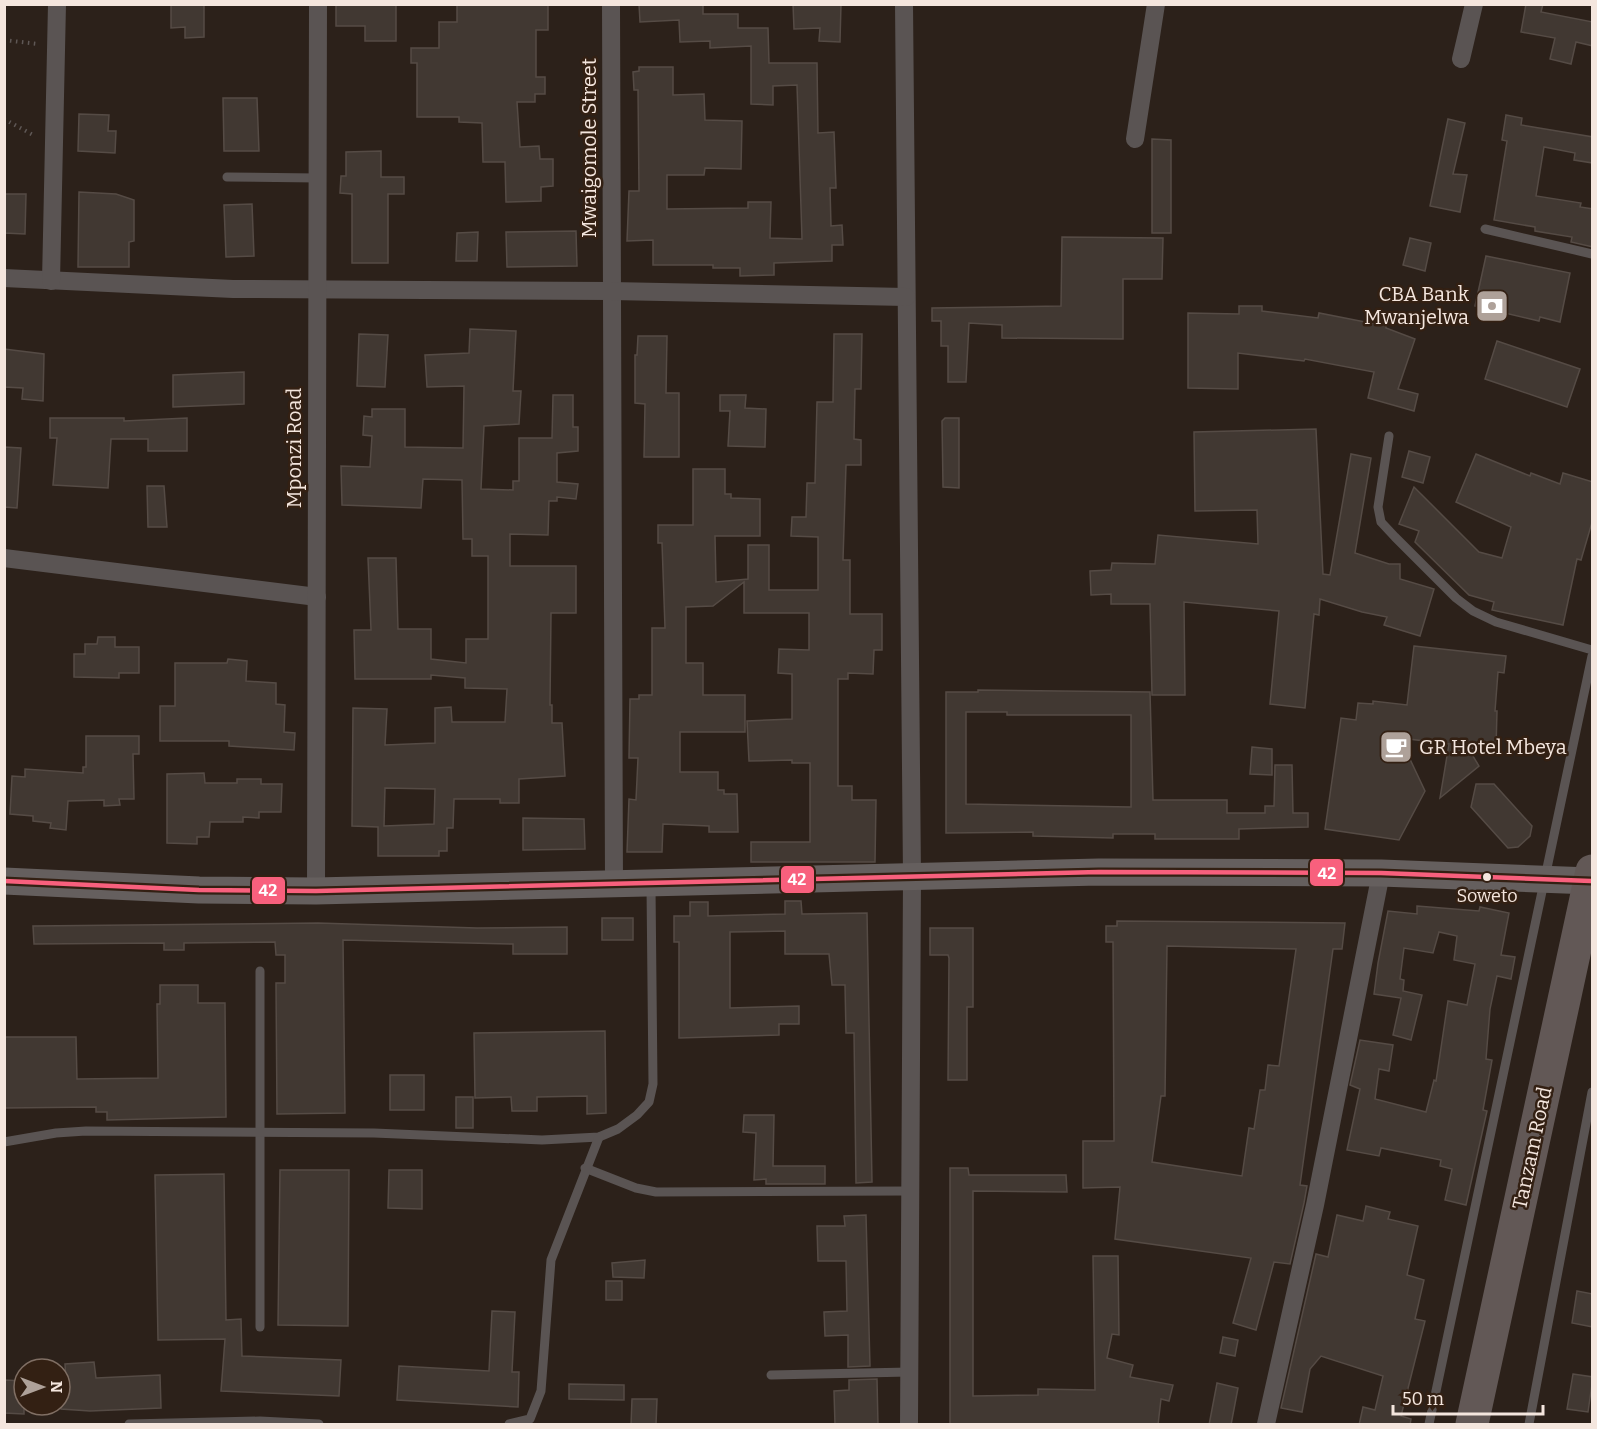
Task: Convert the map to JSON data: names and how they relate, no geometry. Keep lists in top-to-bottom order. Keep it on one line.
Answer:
{"streets":{"highway":["Tanzam Road"],"street":["Mwaigomole Street","Mponzi Road"]},"places":{"bank":["CBA Bank Mwanjelwa"],"cafe":["GR Hotel Mbeya"],"other":["Soweto"]},"lines":["transit line 42"],"scale_bar":"50 m","north":"right"}
